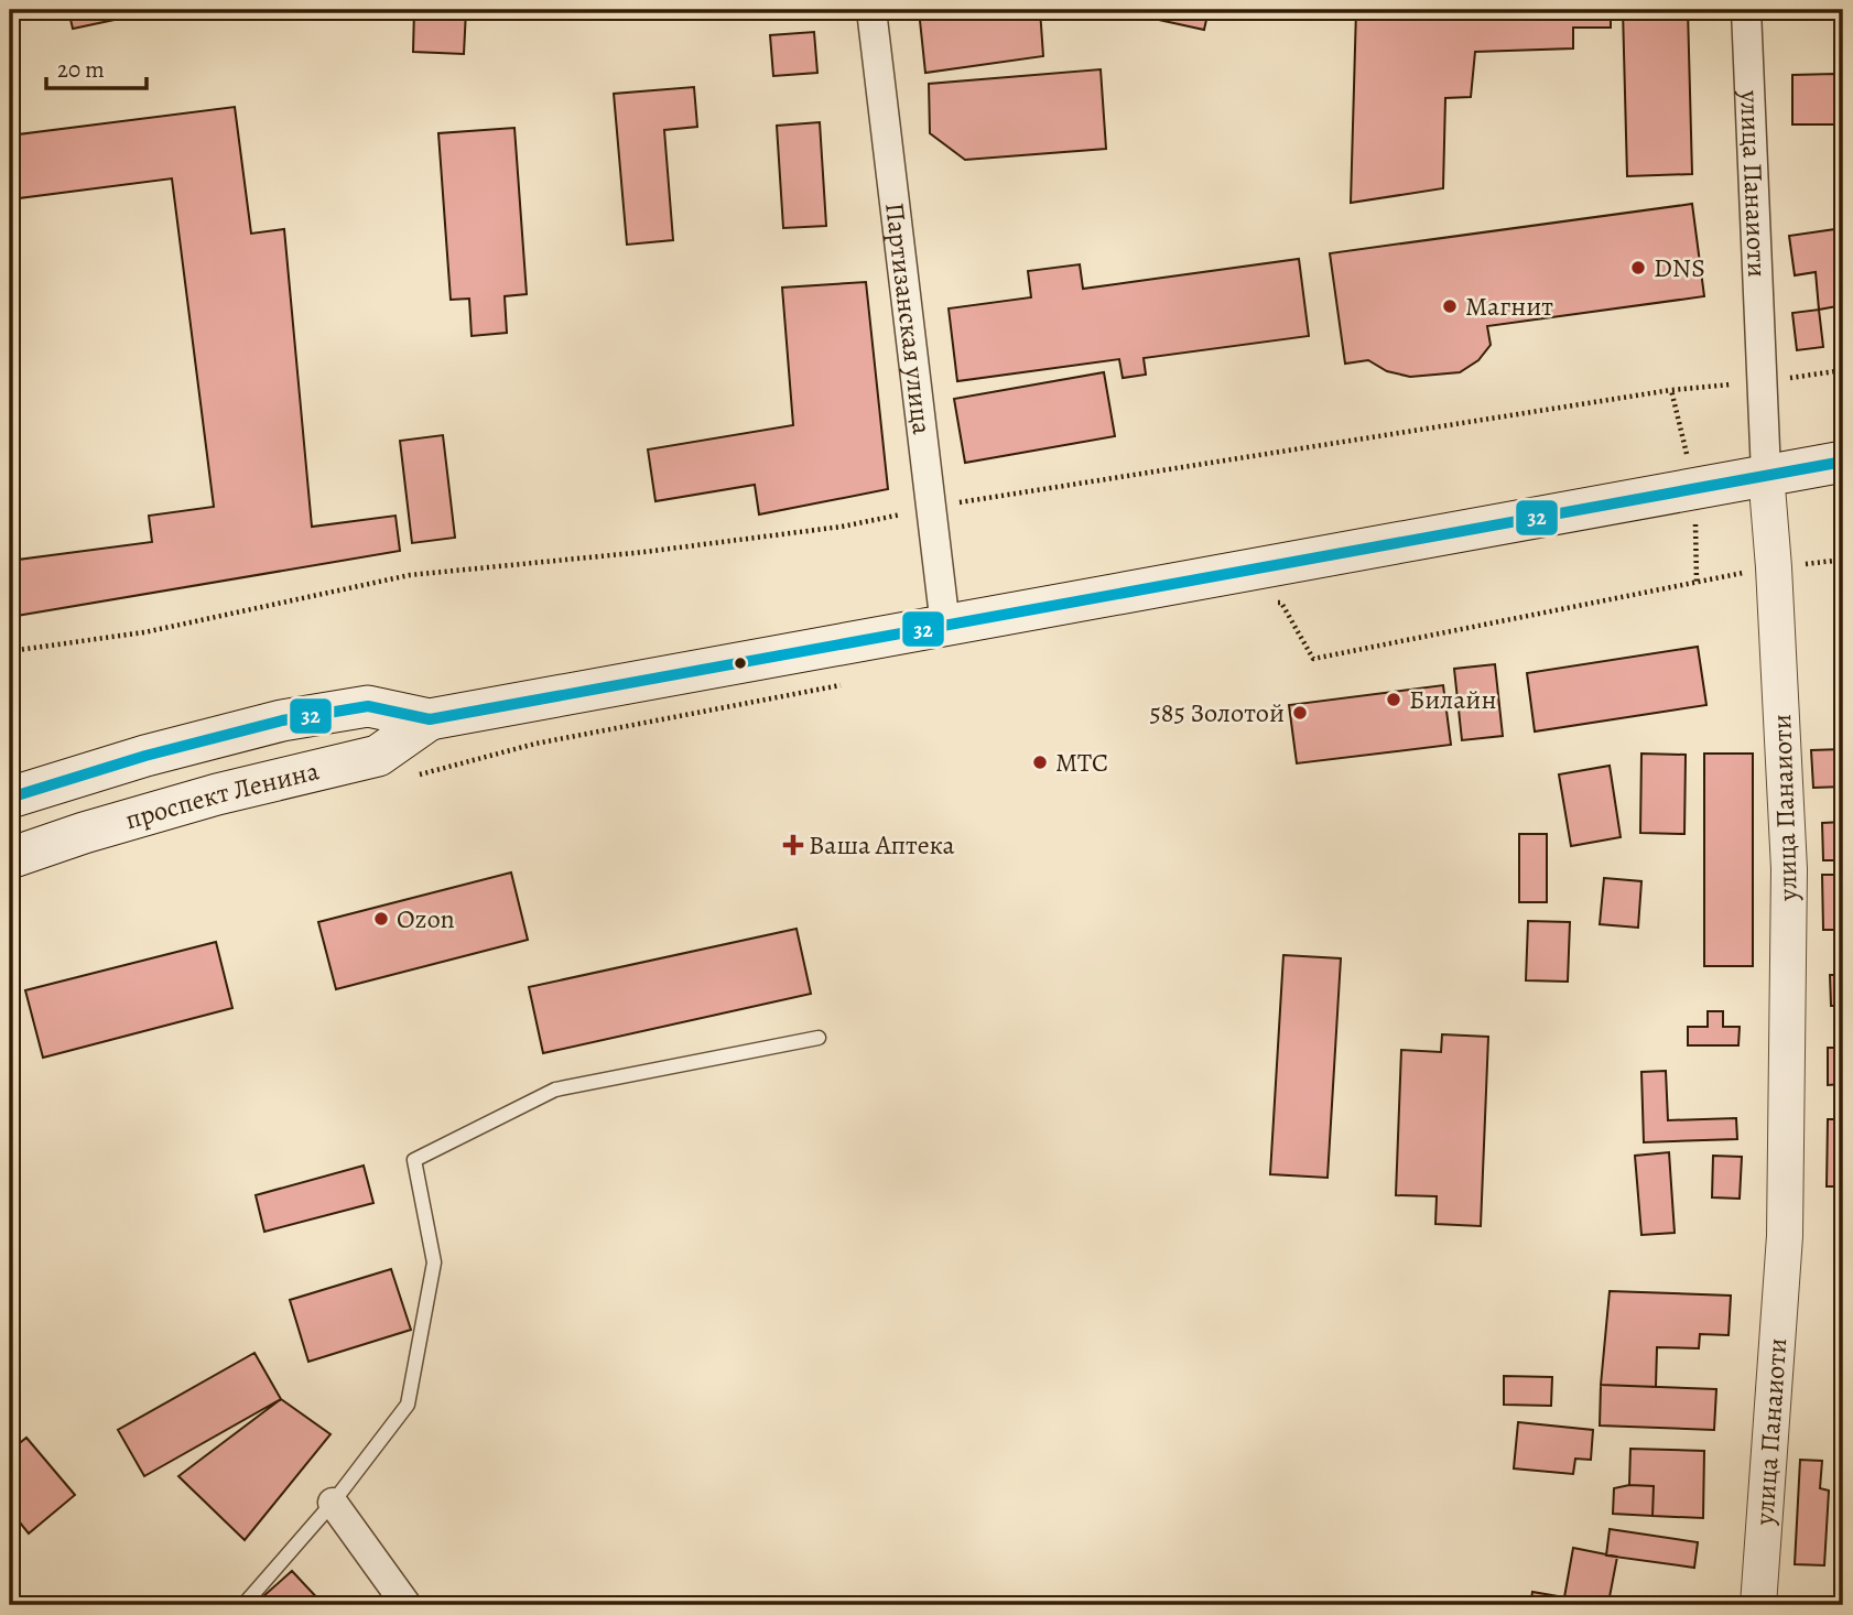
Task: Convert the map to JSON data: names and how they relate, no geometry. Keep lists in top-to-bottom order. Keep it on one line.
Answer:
{"streets":{"main road":["проспект Ленина"],"street":["улица Панаиоти","Партизанская улица"]},"crossings":[["улица Панаиоти","проспект Ленина"],["Партизанская улица","проспект Ленина"]],"places":{"other":["DNS","Магнит","Билайн","585 Золотой","МТС","Ozon"],"health":["Ваша Аптека"]},"lines":["transit line 32"],"scale_bar":"20 m"}
